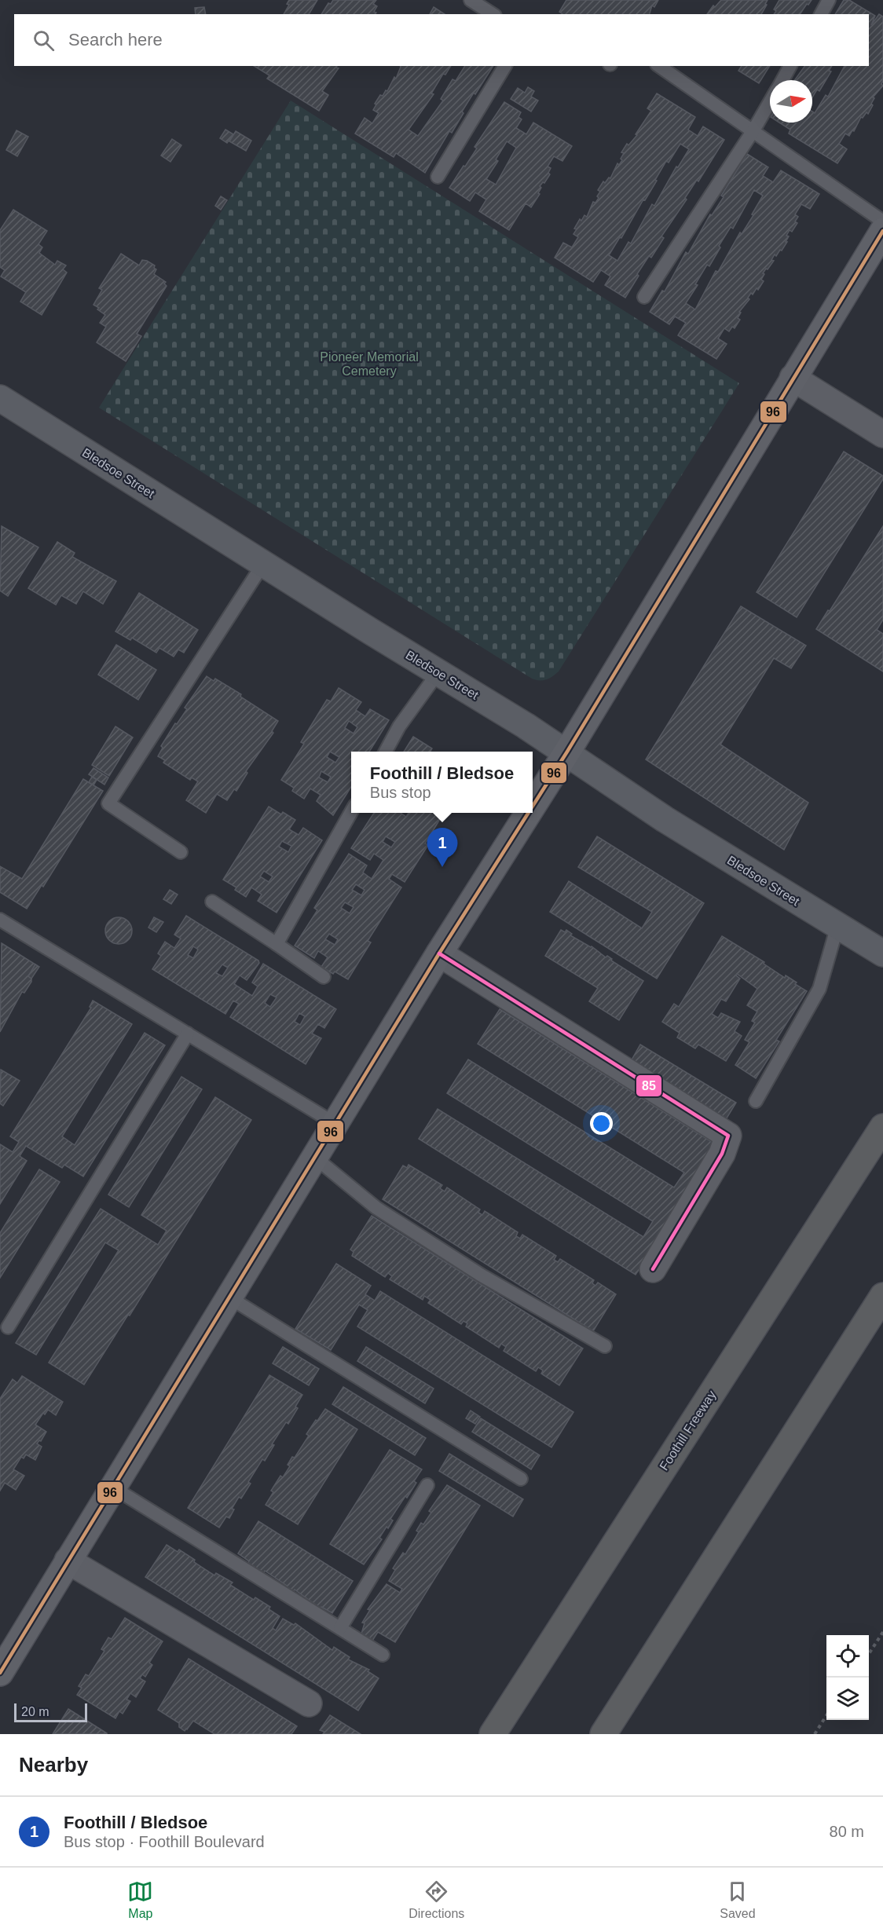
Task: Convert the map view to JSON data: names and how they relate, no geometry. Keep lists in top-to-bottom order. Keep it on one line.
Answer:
{"streets":{"highway":["Foothill Freeway"],"street":["Bledsoe Street"]},"parks":["Pioneer Memorial Cemetery"],"lines":["transit line 96","transit line 85"],"scale_bar":"20 m","north":"right","page":{"search":"Search here","popup":["Foothill / Bledsoe","Bus stop"],"pins":"1","scale":"20 m","heading":"Nearby","list":[{"mark":"1","name":"Foothill / Bledsoe","note":"Bus stop · Foothill Boulevard","value":"80 m"}],"nav":["Map","Directions","Saved"]}}
